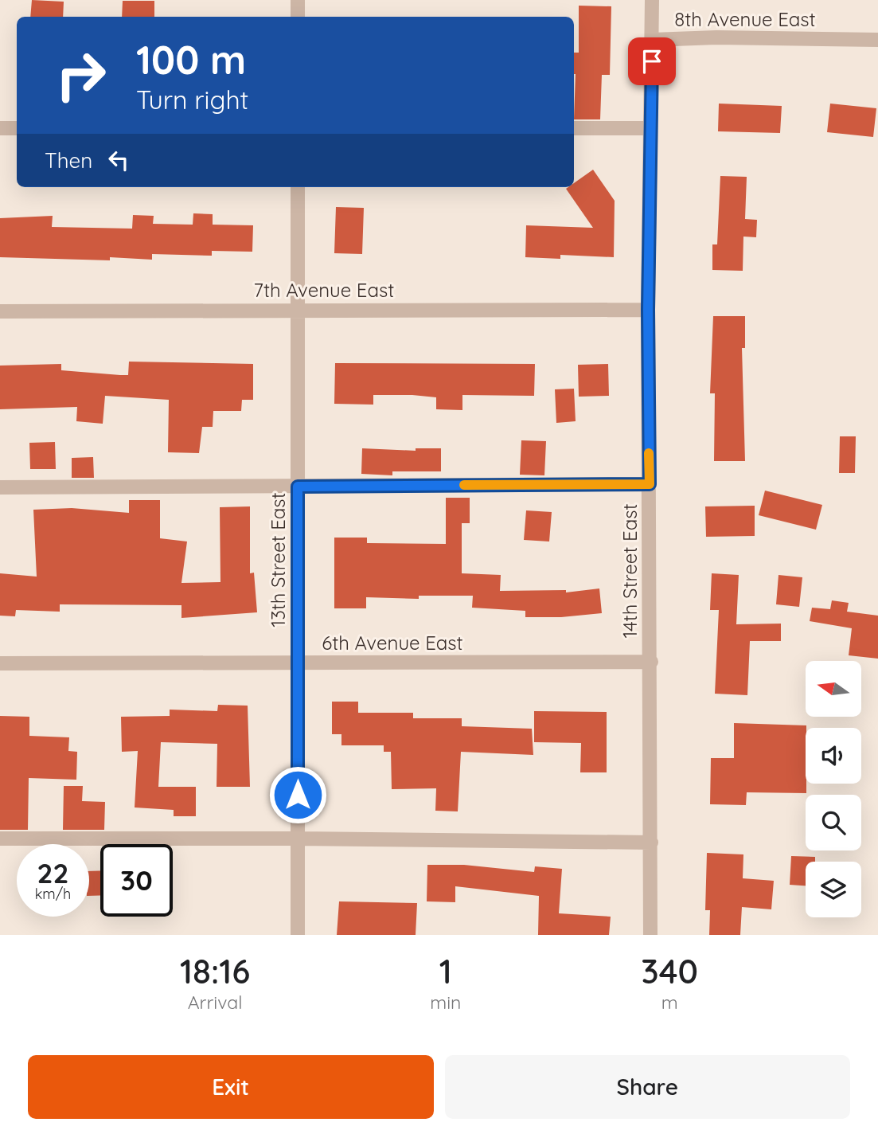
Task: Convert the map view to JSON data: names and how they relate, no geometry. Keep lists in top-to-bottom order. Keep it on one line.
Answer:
{"streets":{"street":["8th Avenue East","7th Avenue East","13th Street East","14th Street East","6th Avenue East"]},"crossings":[["8th Avenue East","14th Street East"],["7th Avenue East","13th Street East"],["7th Avenue East","14th Street East"],["13th Street East","6th Avenue East"],["14th Street East","6th Avenue East"]],"north":"left","page":{"turn":["100 m","Turn right"],"then":"Then","speed":"22 km/h","limit":"30","eta":["18:16","Arrival","1","min","340","m"],"buttons":["Exit","Share"]}}
